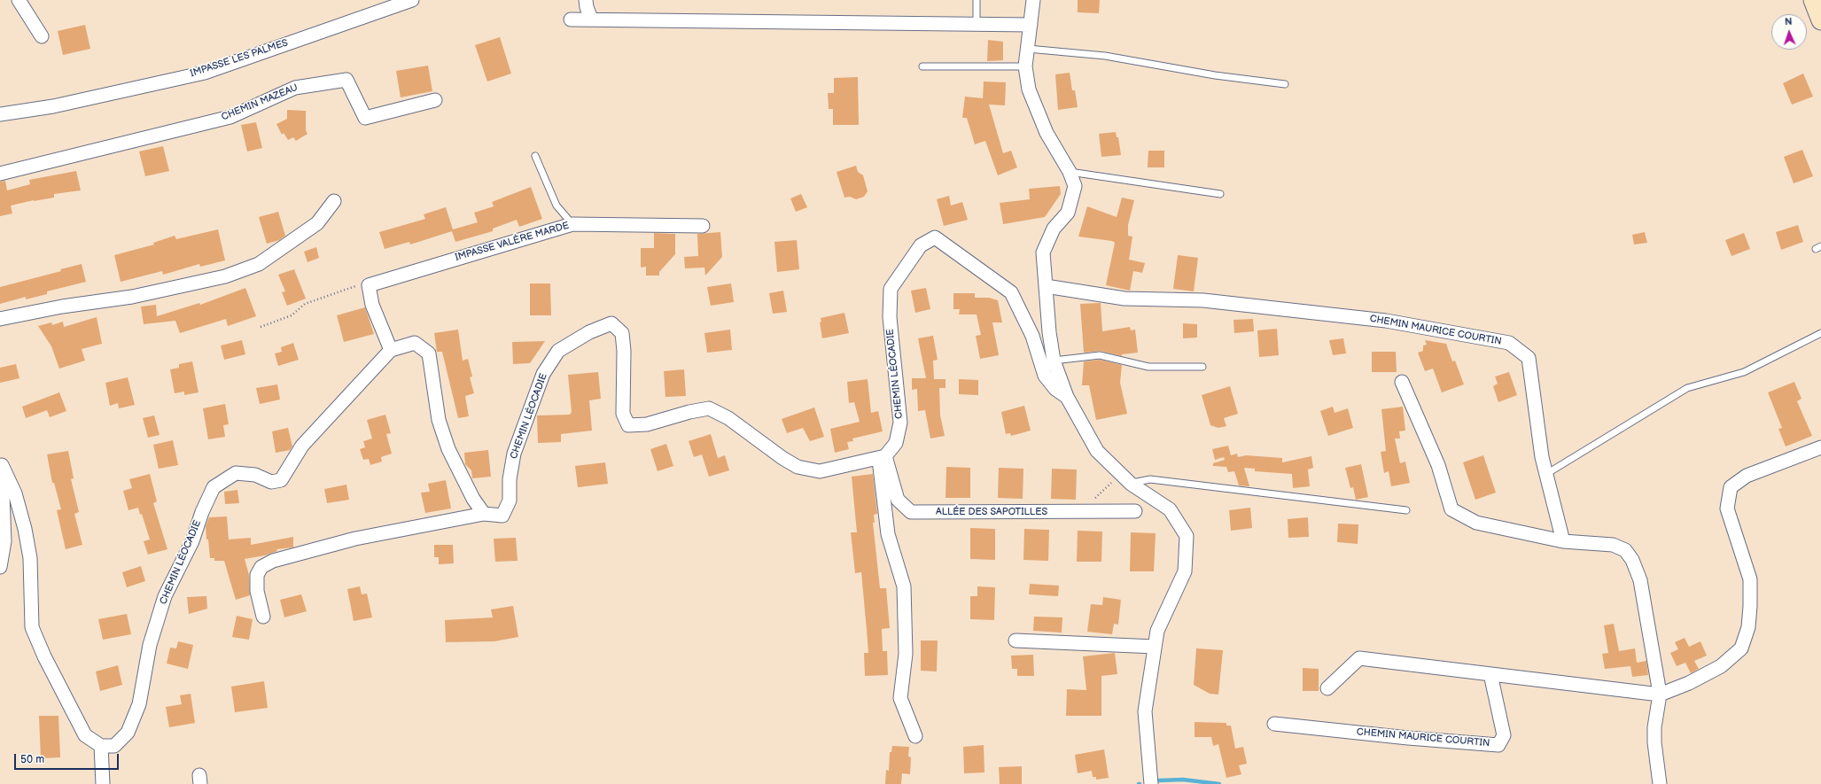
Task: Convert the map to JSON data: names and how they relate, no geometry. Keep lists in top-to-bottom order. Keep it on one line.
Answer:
{"streets":{"street":["IMPASSE LES PALMES","CHEMIN MAZEAU","IMPASSE VALÈRE MARDE","CHEMIN MAURICE COURTIN","CHEMIN LÉOCADIE","ALLÉE DES SAPOTILLES"]},"crossings":[["CHEMIN LÉOCADIE","ALLÉE DES SAPOTILLES"]],"scale_bar":"50 m","north":"top"}
